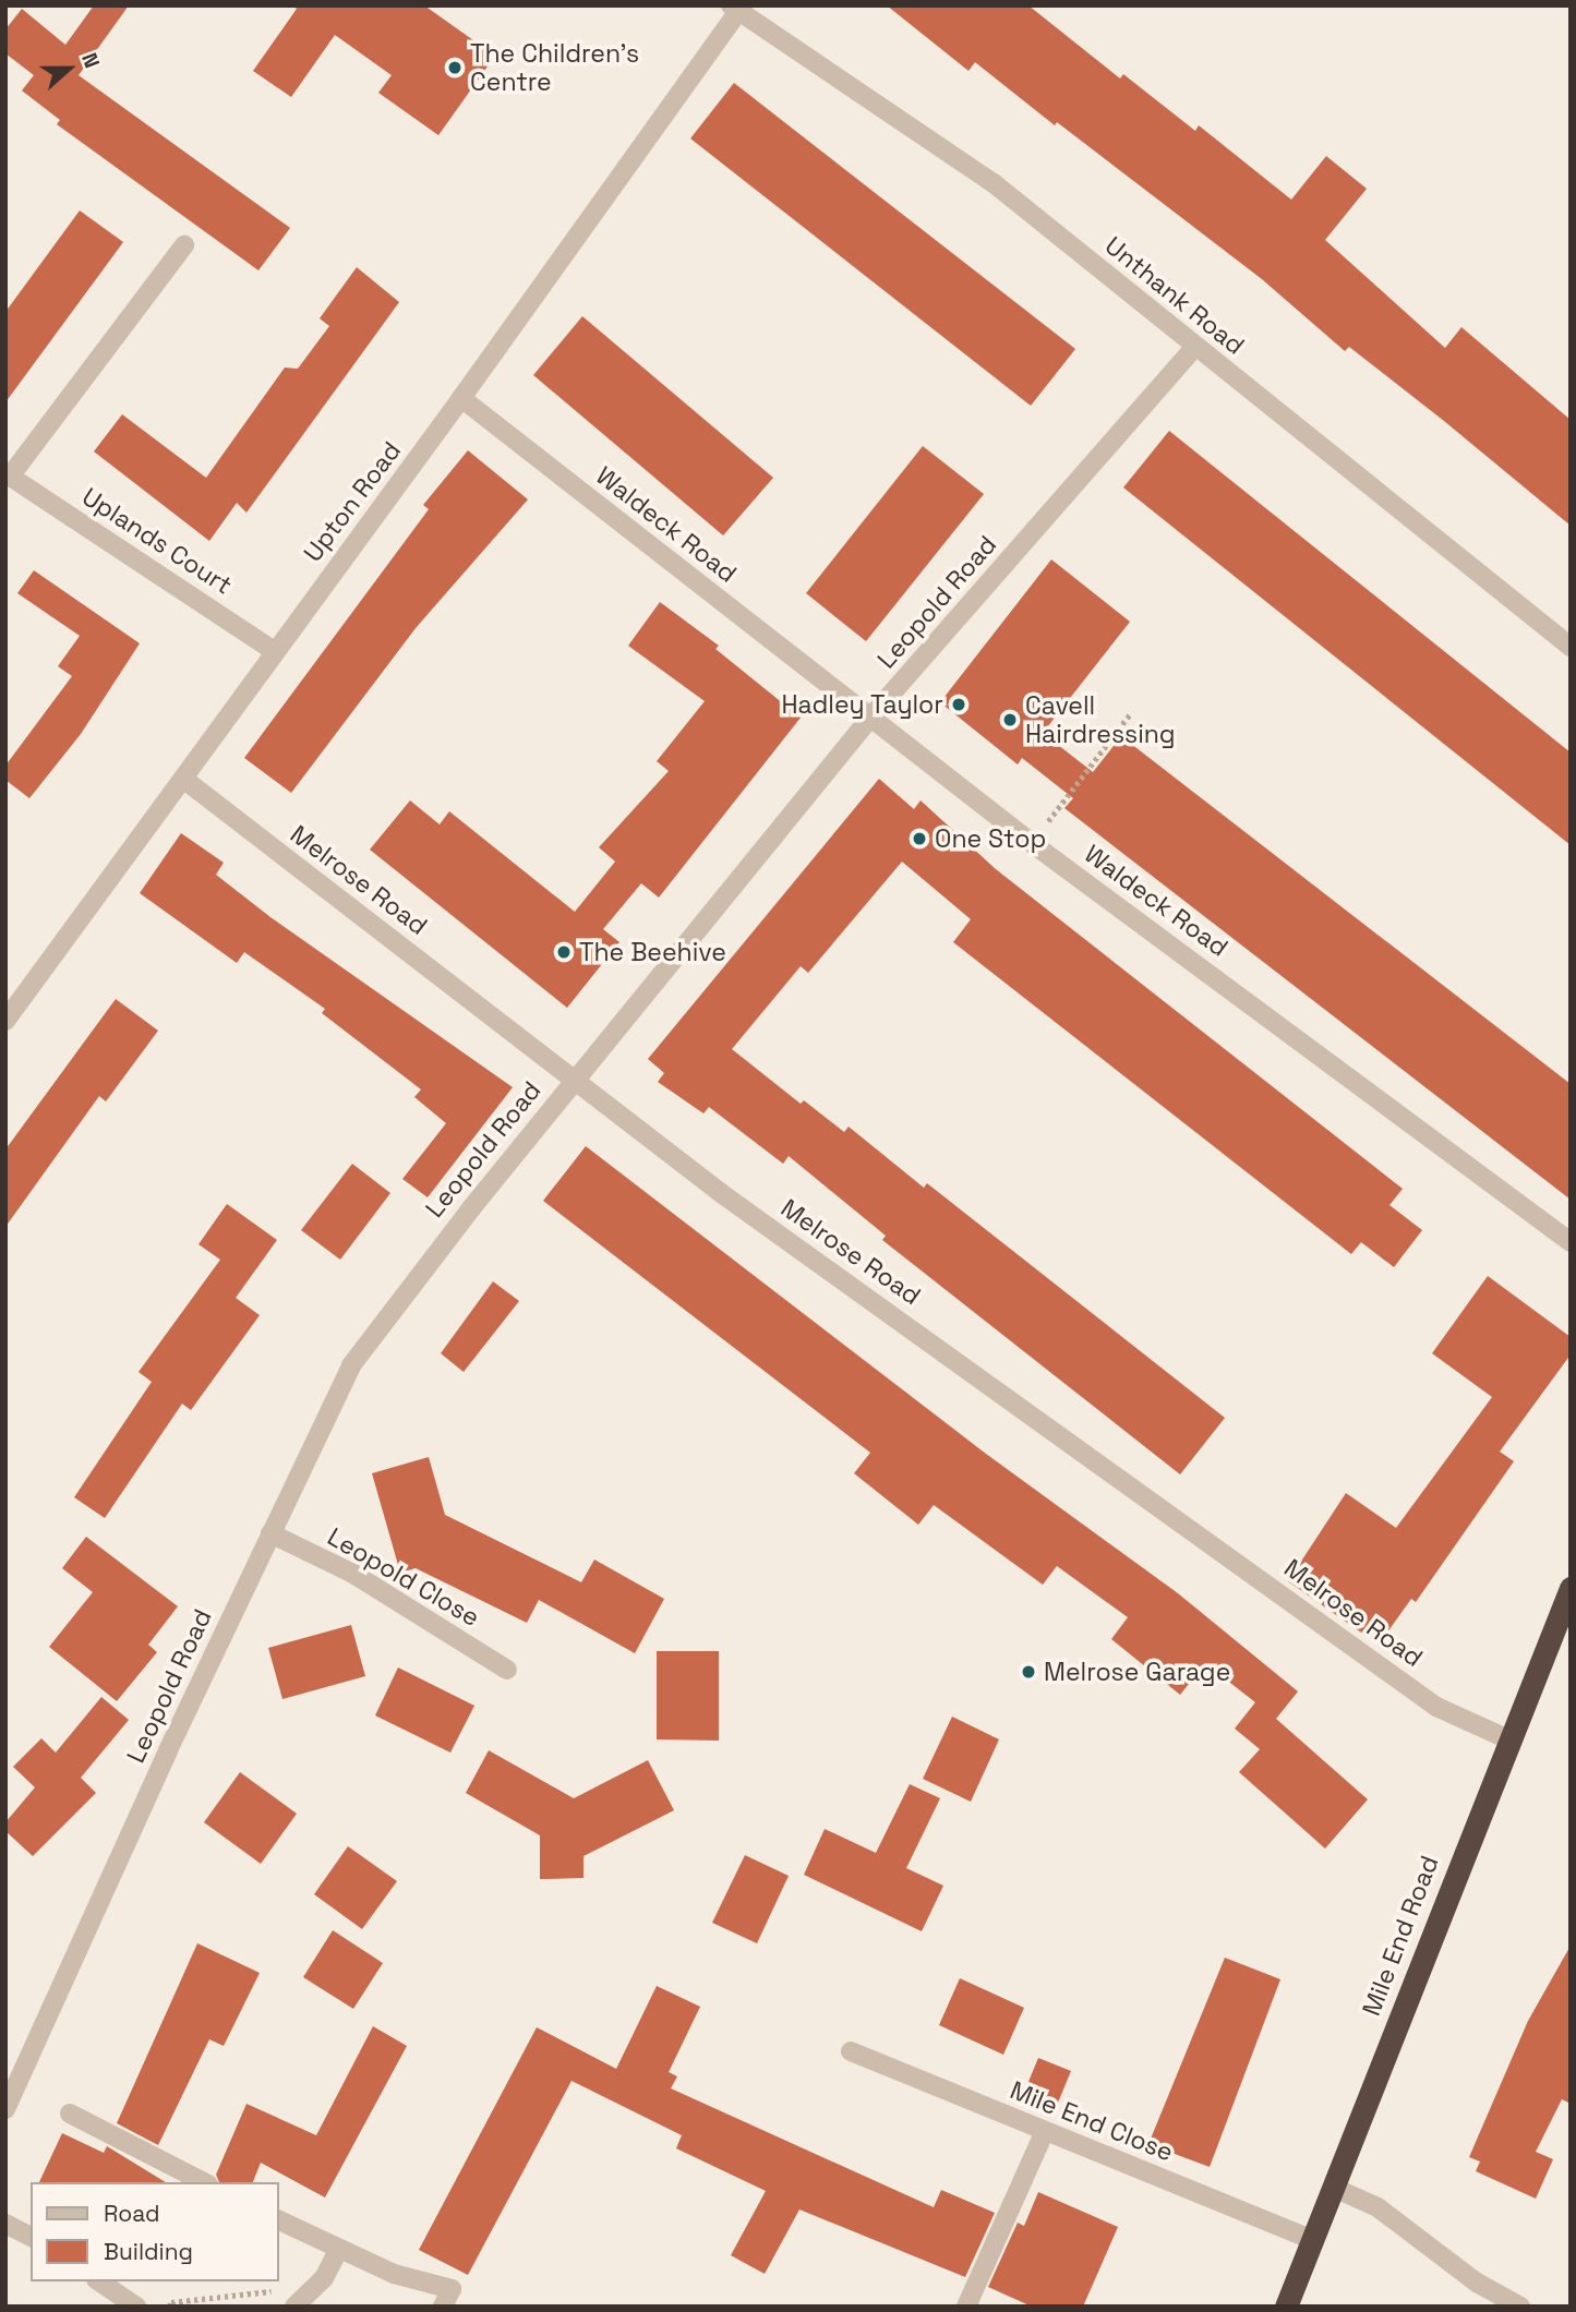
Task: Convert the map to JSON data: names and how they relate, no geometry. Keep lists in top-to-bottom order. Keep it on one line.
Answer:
{"streets":{"highway":["Mile End Road"],"street":["Unthank Road","Upton Road","Waldeck Road","Uplands Court","Leopold Road","Melrose Road","Leopold Close","Mile End Close"]},"crossings":[["Unthank Road","Upton Road"],["Unthank Road","Leopold Road"],["Upton Road","Waldeck Road"],["Upton Road","Uplands Court"],["Upton Road","Melrose Road"],["Waldeck Road","Leopold Road"],["Leopold Road","Melrose Road"],["Leopold Road","Leopold Close"],["Melrose Road","Mile End Road"],["Mile End Road","Mile End Close"]],"places":["The Children's Centre","Hadley Taylor","Cavell Hairdressing","One Stop","The Beehive","Melrose Garage"],"legend":["Road","Building"],"north":"right"}
